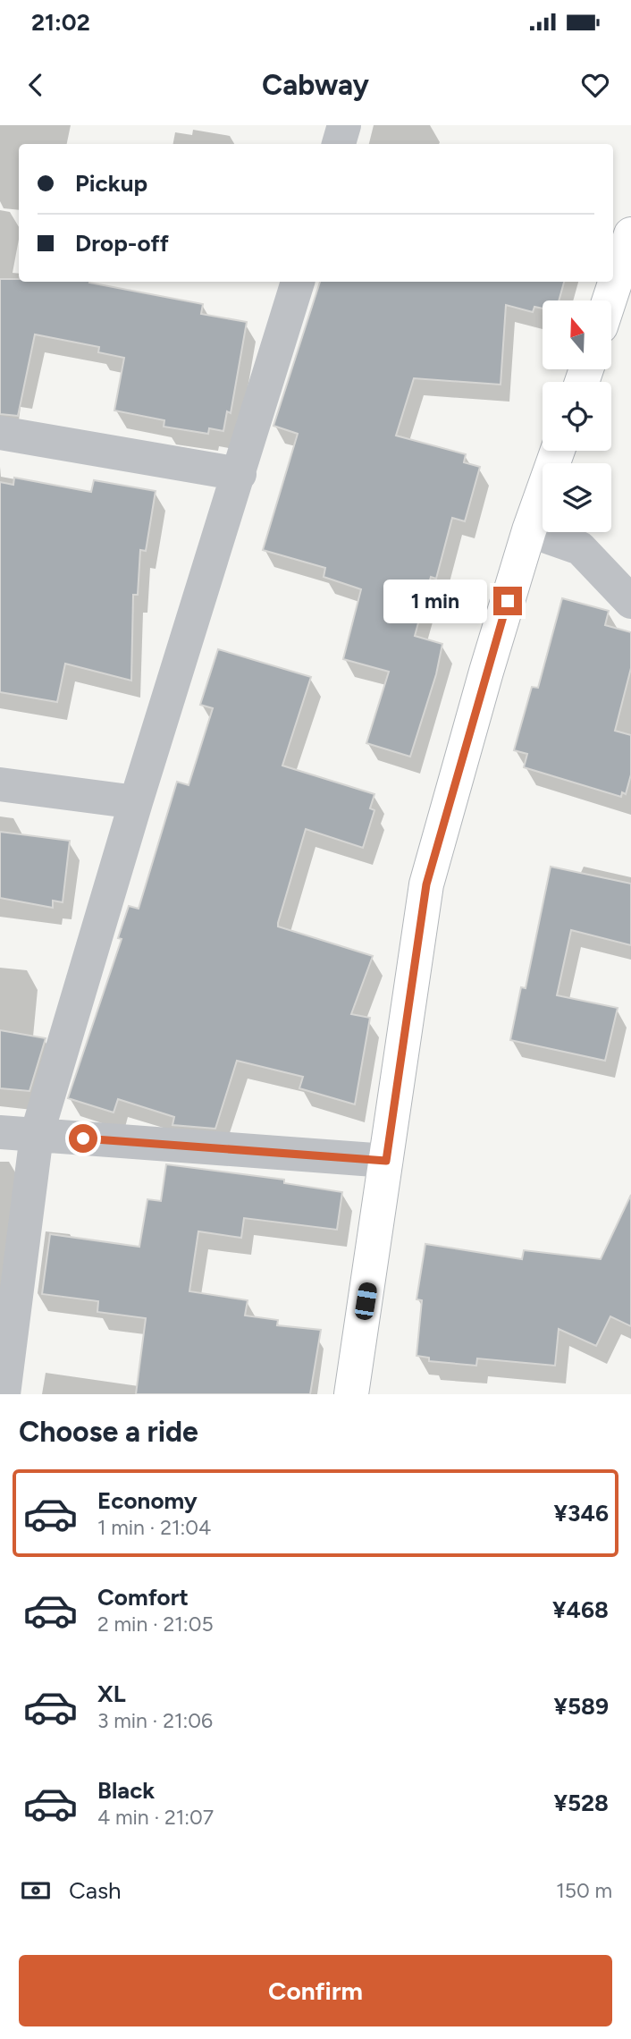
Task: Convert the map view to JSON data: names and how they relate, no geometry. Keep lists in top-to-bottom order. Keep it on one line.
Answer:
{"north":"top","page":{"status":"21:02","header":"Cabway","banner":["Pickup","Drop-off"],"bubble":"1 min","heading":"Choose a ride","list":[{"name":"Economy","note":"1 min · 21:04","value":"¥346"},{"name":"Comfort","note":"2 min · 21:05","value":"¥468"},{"name":"XL","note":"3 min · 21:06","value":"¥589"},{"name":"Black","note":"4 min · 21:07","value":"¥528"}],"pay":["Cash","150 m"],"buttons":"Confirm"}}
